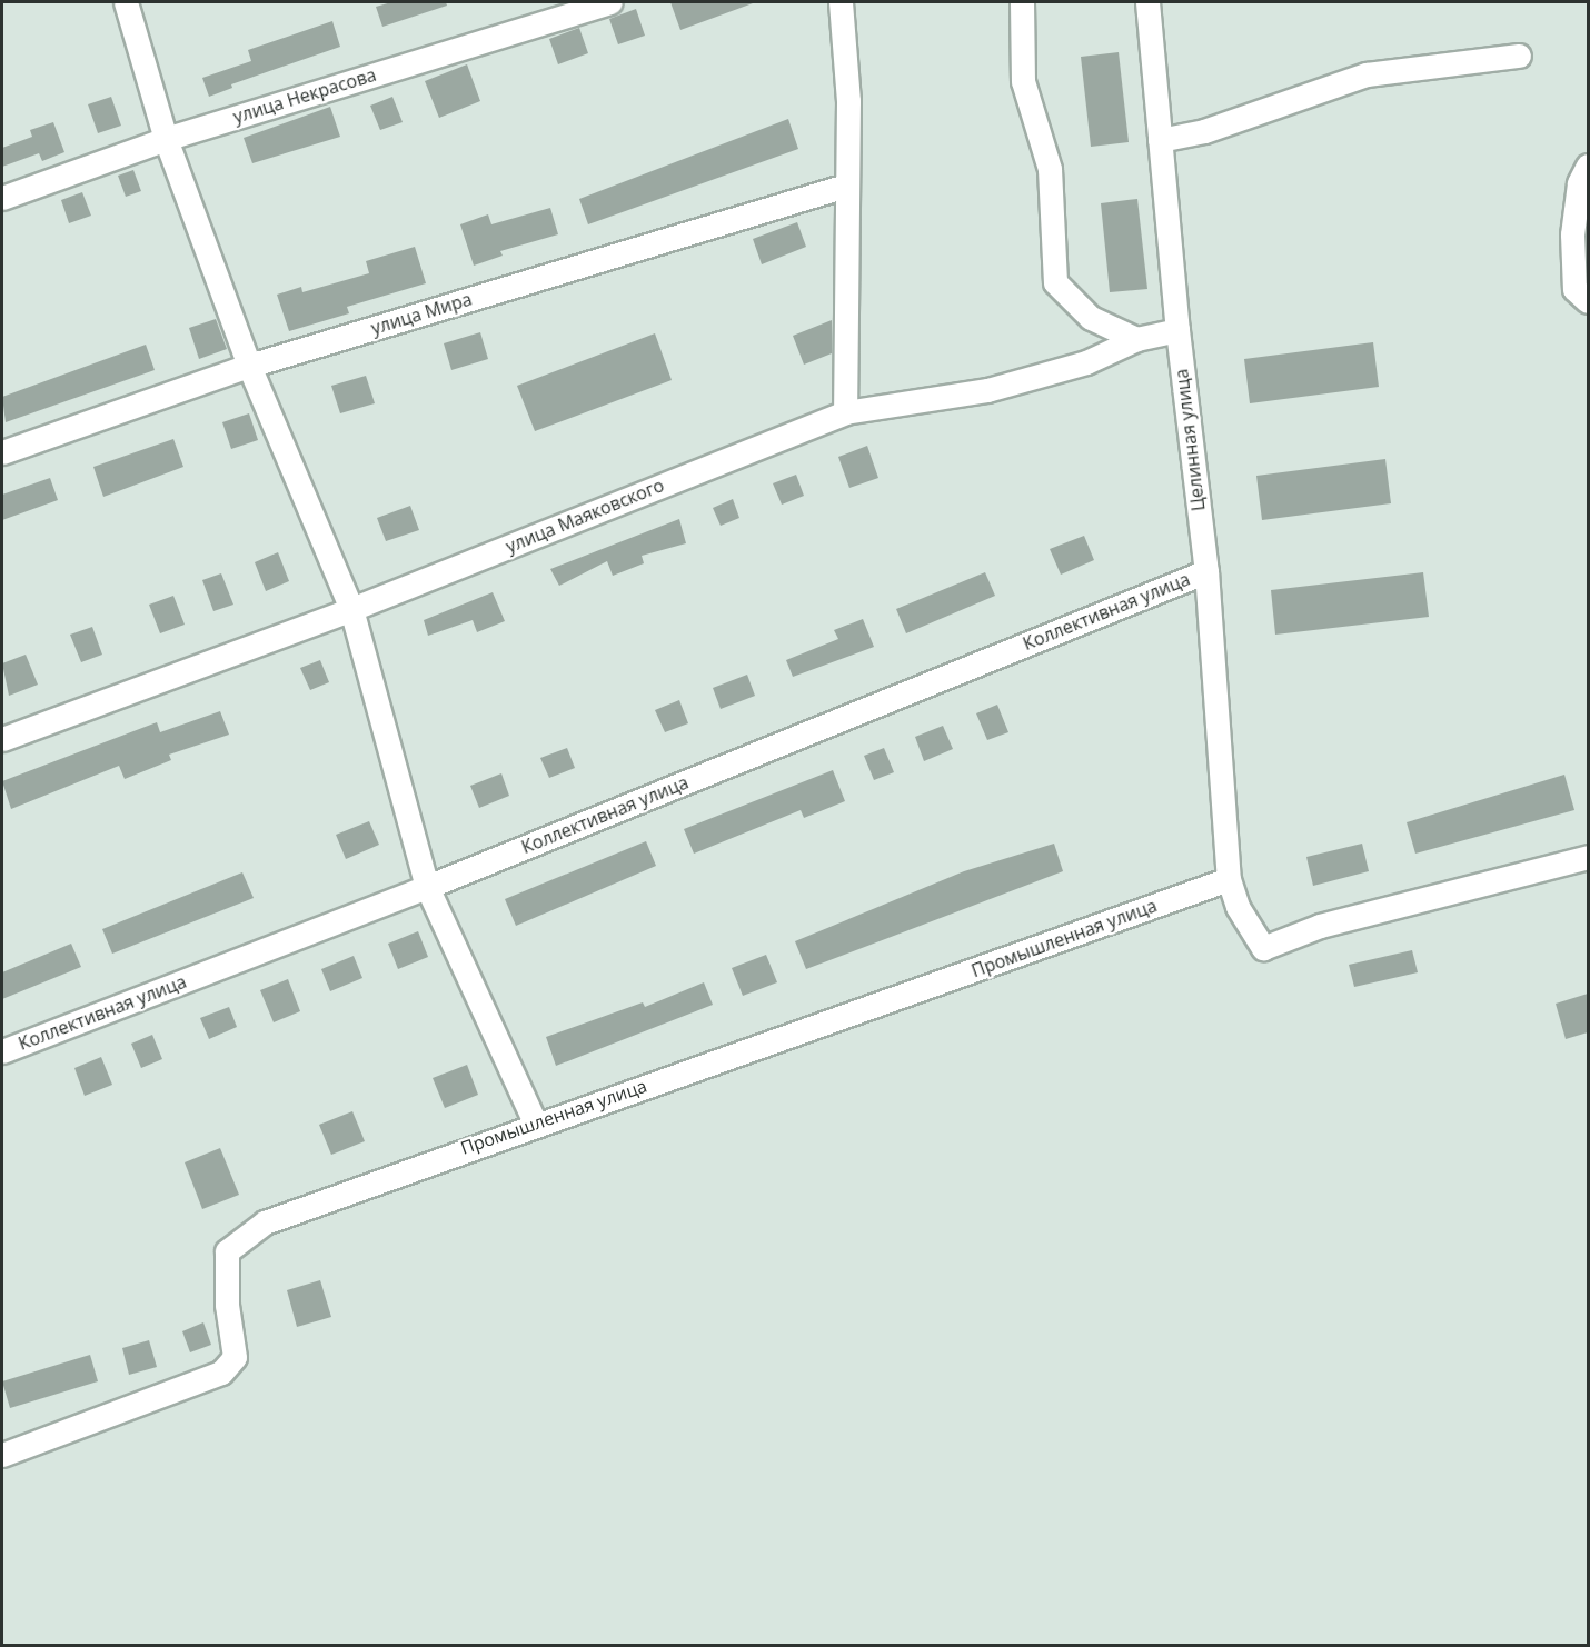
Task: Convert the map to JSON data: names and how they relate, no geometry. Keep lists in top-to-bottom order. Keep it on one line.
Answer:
{"streets":{"street":["улица Некрасова","улица Мира","Целинная улица","улица Маяковского","Коллективная улица","Промышленная улица"]},"crossings":[["Целинная улица","улица Маяковского"],["Целинная улица","Коллективная улица"],["Целинная улица","Промышленная улица"]]}
